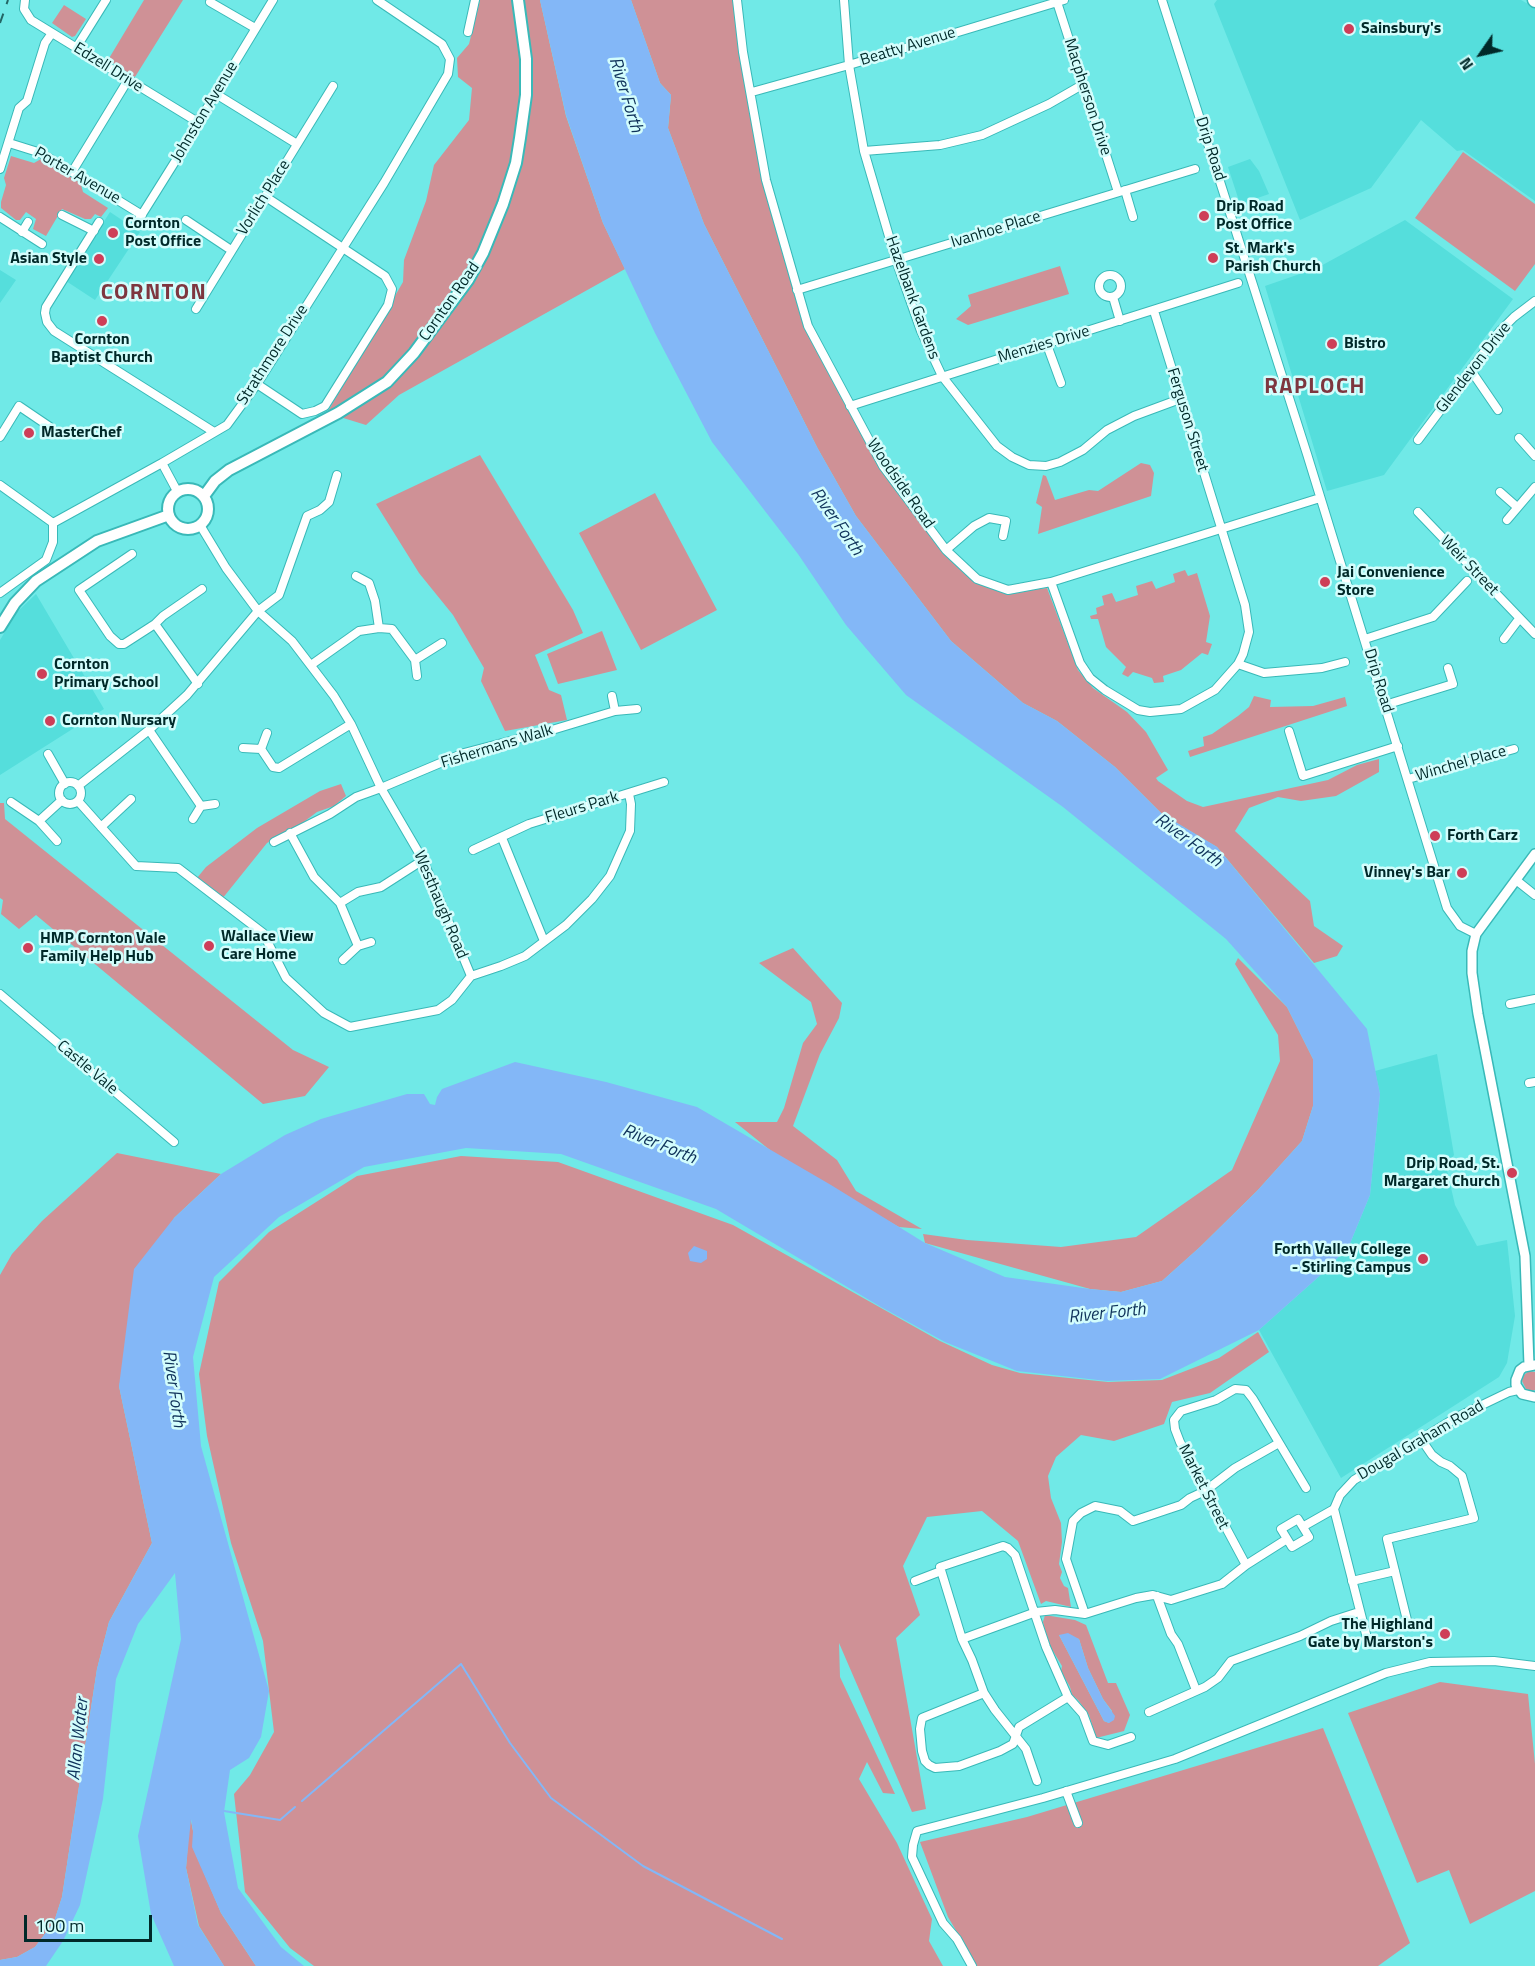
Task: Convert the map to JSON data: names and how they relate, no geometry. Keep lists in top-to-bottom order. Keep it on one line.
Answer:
{"streets":{"main road":["Cornton Road"],"street":["Beatty Avenue","Edzell Drive","Macpherson Drive","Johnston Avenue","Drip Road","Porter Avenue","Vorlich Place","Ivanhoe Place","Hazelbank Gardens","Menzies Drive","Strathmore Drive","Glendevon Drive","Ferguson Street","Woodside Road","Weir Street","Fishermans Walk","Winchel Place","Fleurs Park","Westhaugh Road","Castle Vale","Dougal Graham Road","Market Street"]},"crossings":[["Beatty Avenue","Macpherson Drive"],["Beatty Avenue","Hazelbank Gardens"],["Beatty Avenue","Woodside Road"],["Edzell Drive","Johnston Avenue"],["Macpherson Drive","Ivanhoe Place"],["Johnston Avenue","Porter Avenue"],["Drip Road","Woodside Road"],["Drip Road","Winchel Place"],["Ivanhoe Place","Hazelbank Gardens"],["Ivanhoe Place","Woodside Road"],["Hazelbank Gardens","Menzies Drive"],["Hazelbank Gardens","Ferguson Street"],["Cornton Road","Westhaugh Road"],["Menzies Drive","Ferguson Street"],["Menzies Drive","Woodside Road"],["Ferguson Street","Woodside Road"],["Fishermans Walk","Westhaugh Road"]],"districts":["CORNTON","RAPLOCH"],"water":["River Forth","Allan Water"],"places":["Sainsbury's","Drip Road Post Office","Cornton Post Office","St. Mark's Parish Church","Asian Style","Cornton Baptist Church","Bistro","MasterChef","Jai Convenience Store","Cornton Primary School","Cornton Nursary","Forth Carz","Vinney's Bar","Wallace View Care Home","HMP Cornton Vale Family Help Hub","Drip Road, St. Margaret Church","Forth Valley College - Stirling Campus","The Highland Gate by Marston's"],"scale_bar":"100 m","north":"bottom left"}
